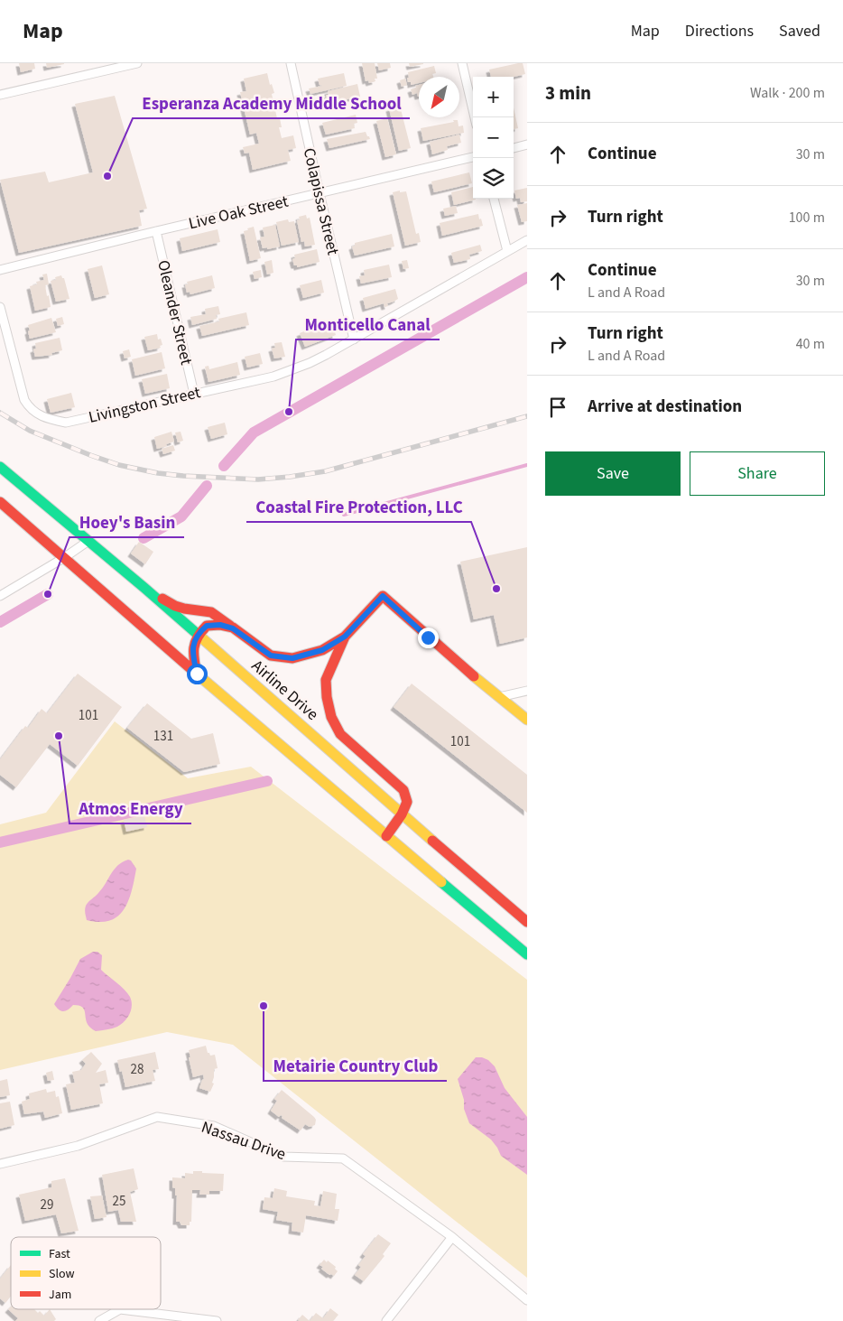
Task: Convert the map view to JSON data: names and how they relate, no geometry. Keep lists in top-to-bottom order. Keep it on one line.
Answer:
{"streets":{"main road":["Airline Drive"],"street":["Colapissa Street","Live Oak Street","Oleander Street","Livingston Street","Nassau Drive"]},"crossings":[["Colapissa Street","Live Oak Street"],["Colapissa Street","Livingston Street"],["Live Oak Street","Oleander Street"],["Oleander Street","Livingston Street"]],"places":["Esperanza Academy Middle School","Monticello Canal","Coastal Fire Protection, LLC","Hoey's Basin","Atmos Energy","Metairie Country Club"],"house_numbers":["101","131","101","28","25","29"],"legend":["Fast","Slow","Jam"],"north":"bottom left","page":{"header":"Map","nav":["Map","Directions","Saved"],"heading":["3 min","Walk · 200 m"],"map_buttons":["+","−"],"list":[["Continue","30 m"],["Turn right","100 m"],["Continue","L and A Road","30 m"],["Turn right","L and A Road","40 m"],"Arrive at destination"],"buttons":["Save","Share"]}}
